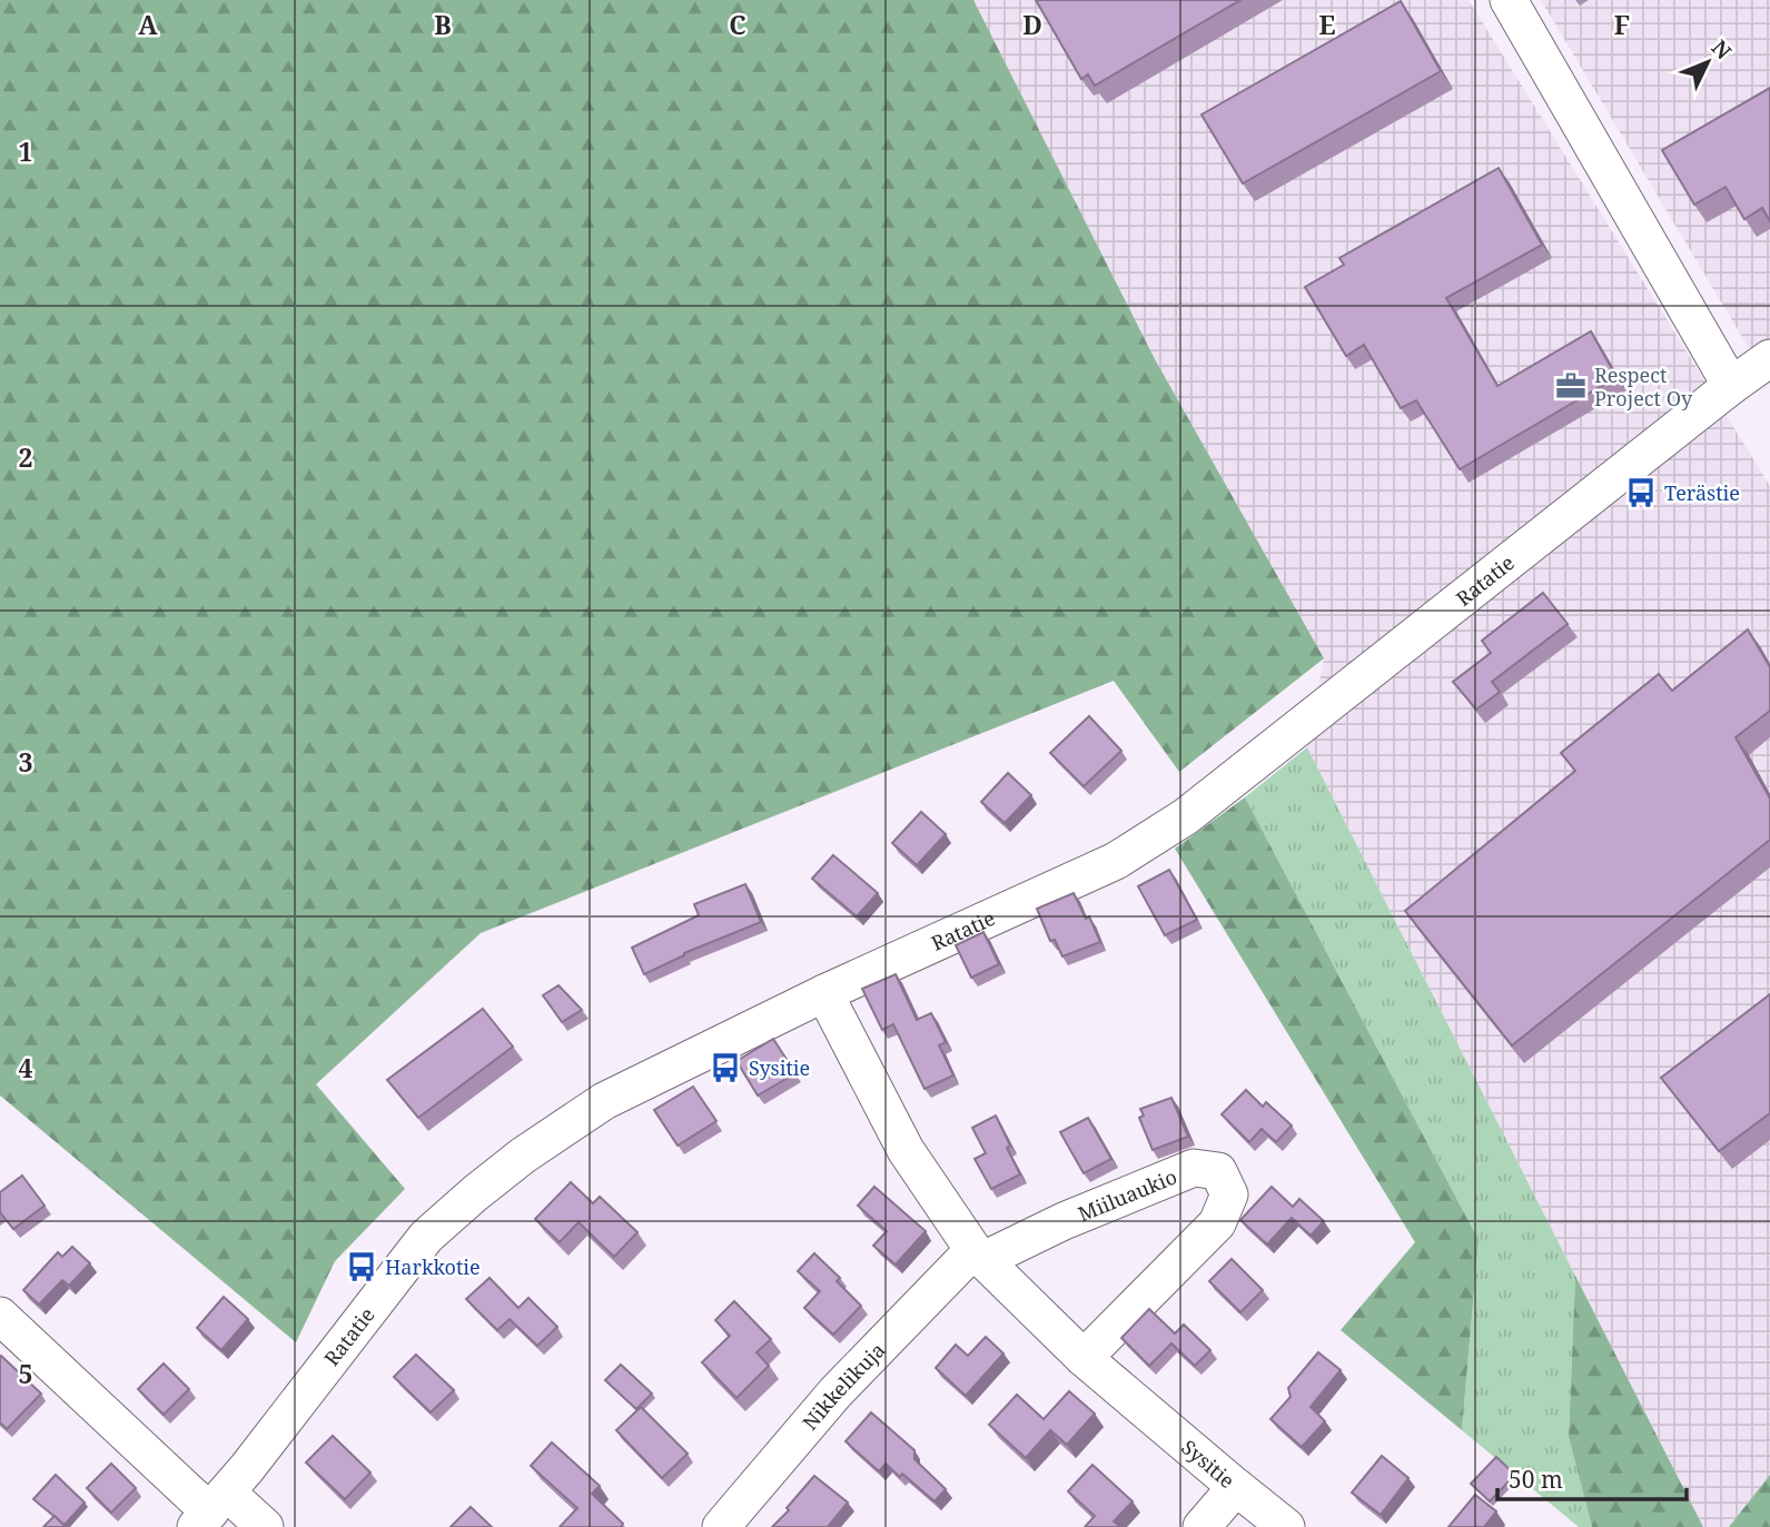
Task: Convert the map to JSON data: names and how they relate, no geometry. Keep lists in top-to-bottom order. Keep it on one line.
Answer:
{"streets":{"street":["Ratatie","Miiluaukio","Nikkelikuja","Sysitie"]},"crossings":[["Ratatie","Sysitie"],["Miiluaukio","Nikkelikuja"],["Miiluaukio","Sysitie"],["Nikkelikuja","Sysitie"]],"places":{"office":["Respect Project Oy"],"bus stop":["Terästie","Sysitie","Harkkotie"]},"scale_bar":"50 m","north":"top right","grid":{"columns":["A","B","C","D","E","F"],"rows":["1","2","3","4","5"]}}
